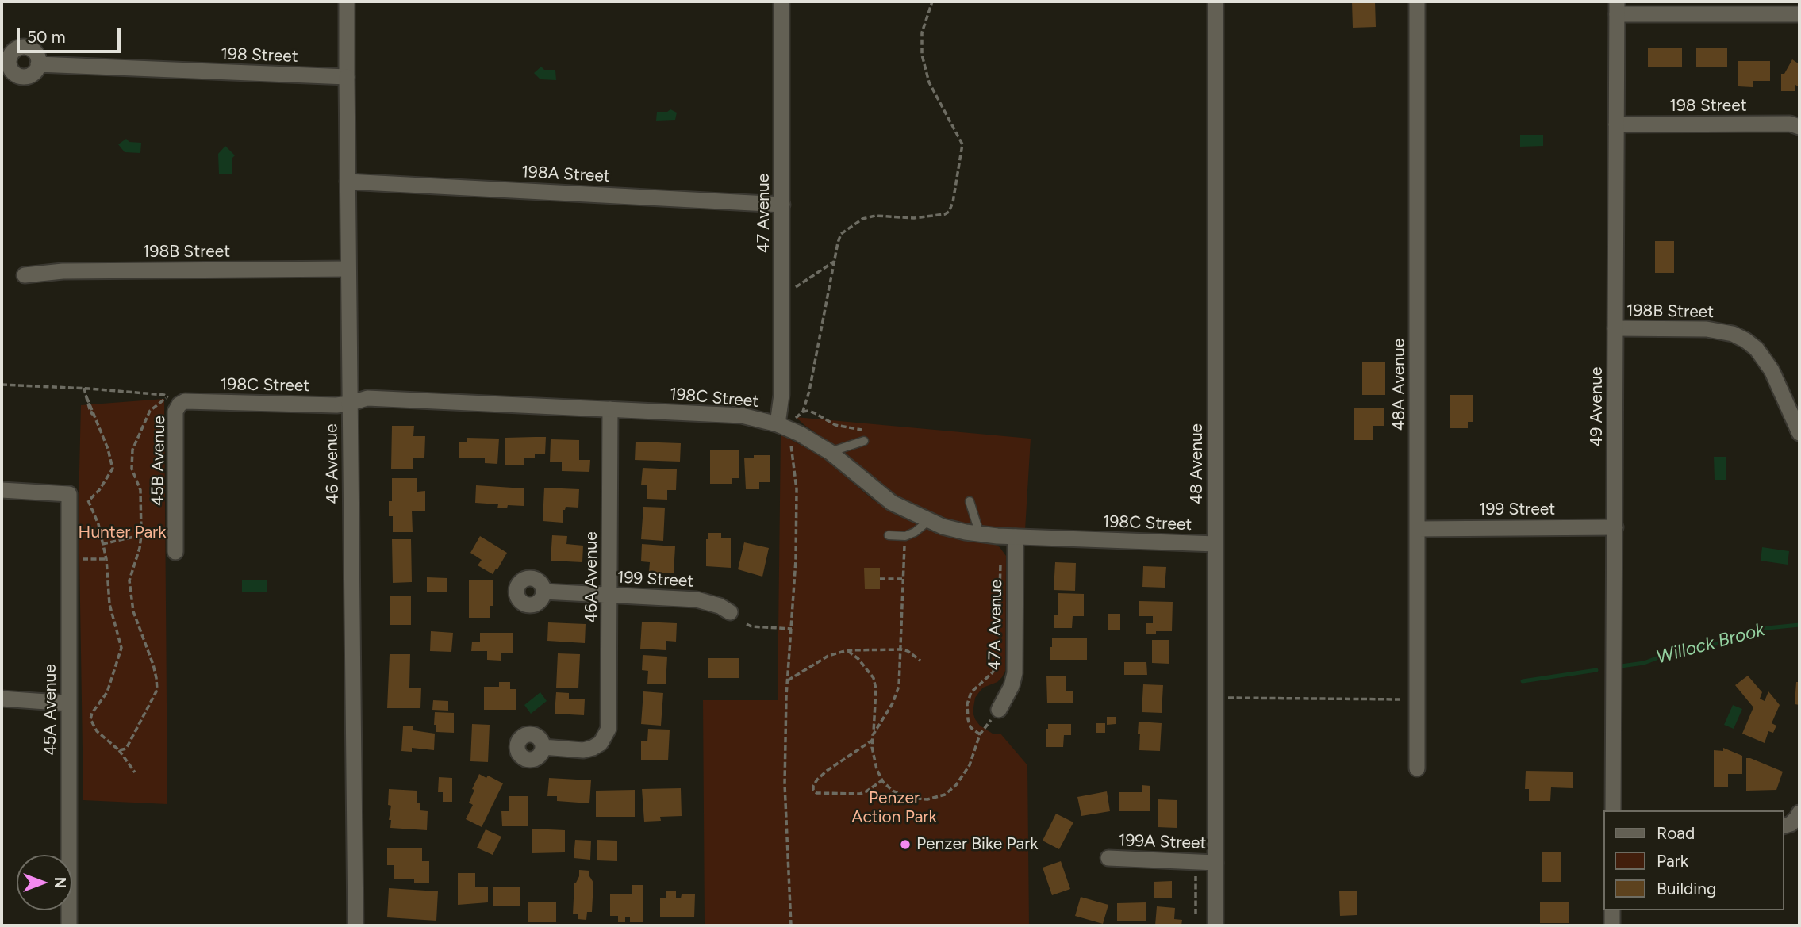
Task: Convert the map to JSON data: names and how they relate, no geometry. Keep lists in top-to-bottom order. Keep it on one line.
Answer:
{"streets":{"street":["198 Street","198A Street","47 Avenue","198B Street","48A Avenue","198C Street","49 Avenue","45B Avenue","46 Avenue","48 Avenue","199 Street","46A Avenue","47A Avenue","45A Avenue","199A Street"]},"crossings":[["198 Street","49 Avenue"],["198 Street","46 Avenue"],["198A Street","47 Avenue"],["198A Street","46 Avenue"],["47 Avenue","198C Street"],["198B Street","49 Avenue"],["198B Street","46 Avenue"],["48A Avenue","199 Street"],["198C Street","45B Avenue"],["198C Street","46 Avenue"],["198C Street","48 Avenue"],["198C Street","46A Avenue"],["198C Street","47A Avenue"],["49 Avenue","199 Street"],["48 Avenue","199A Street"],["199 Street","46A Avenue"]],"water":["Willock Brook"],"parks":["Hunter Park","Penzer Action Park"],"places":["Penzer Bike Park"],"legend":["Road","Park","Building"],"scale_bar":"50 m","north":"right"}
